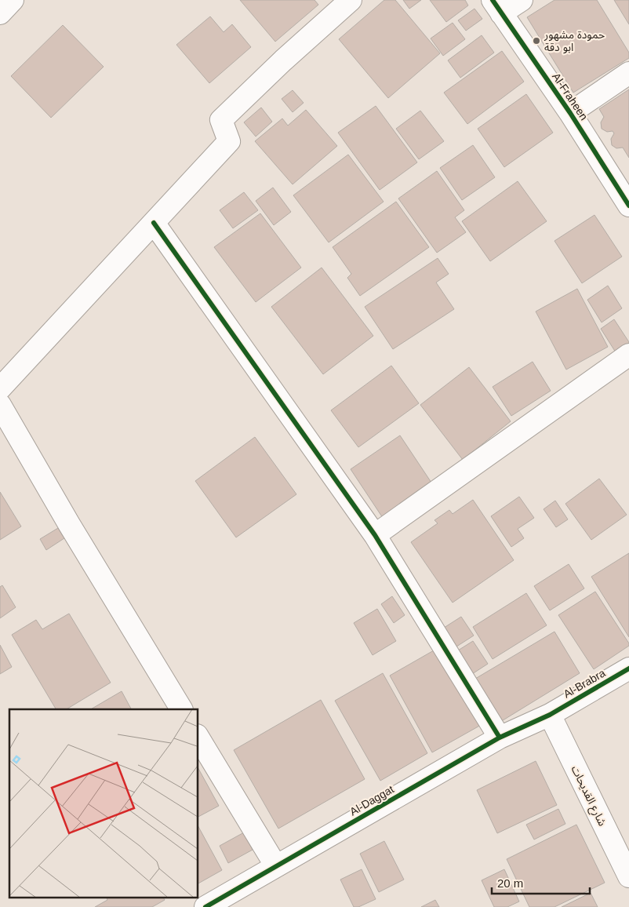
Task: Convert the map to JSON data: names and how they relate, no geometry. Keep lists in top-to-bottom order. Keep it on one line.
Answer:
{"streets":{"street":["Al-Fraheen","Al-Brabra","شارع القديحات","Al-Daggat"]},"crossings":[["Al-Brabra","شارع القديحات"],["Al-Brabra","Al-Daggat"],["شارع القديحات","Al-Daggat"]],"places":["حمودة مشهور ابو دقة"],"scale_bar":"20 m"}
